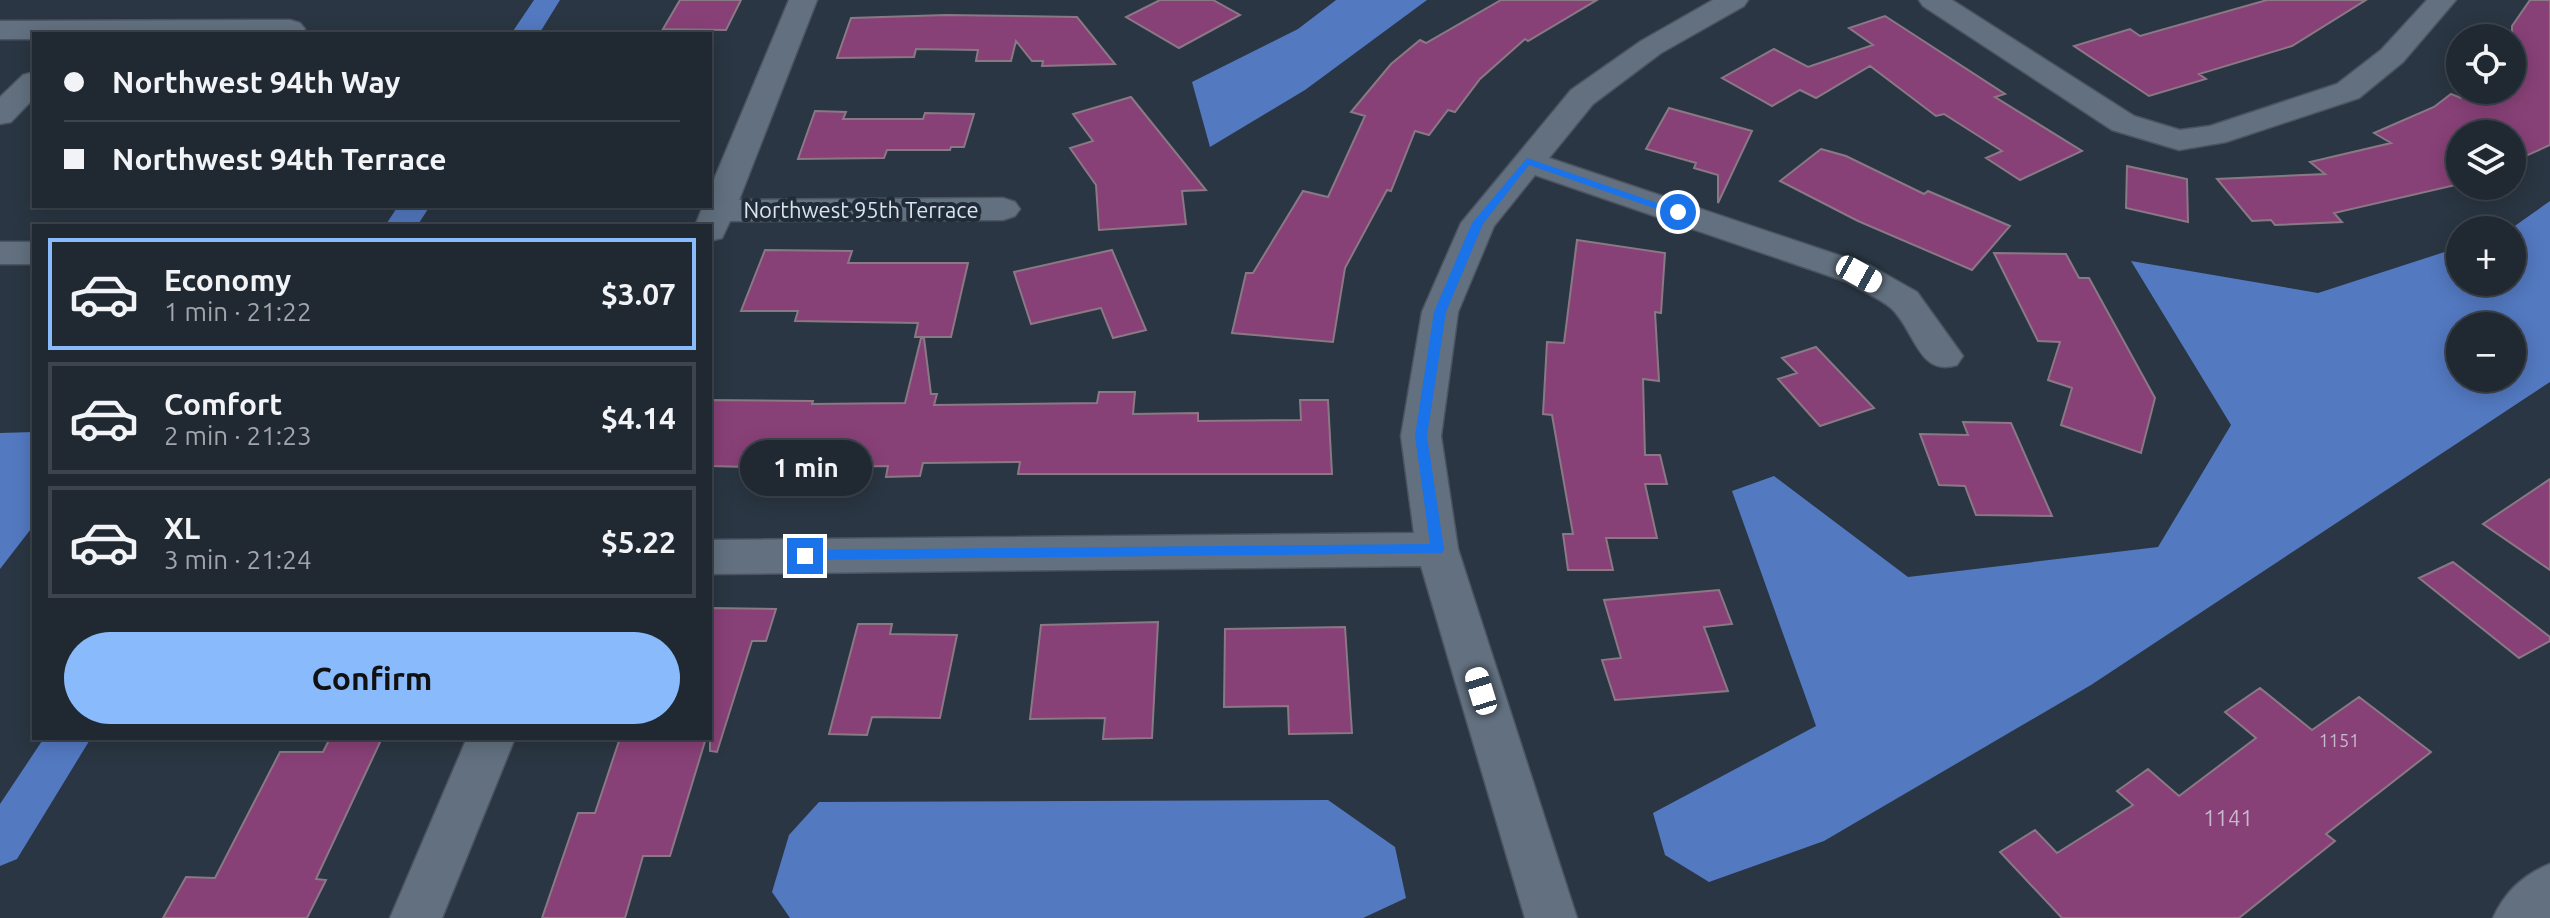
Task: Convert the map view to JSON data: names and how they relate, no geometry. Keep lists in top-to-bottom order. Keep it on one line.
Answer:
{"streets":{"street":["Northwest 95th Terrace"]},"house_numbers":["1151","1141"],"page":{"map_buttons":["+","−"],"banner":["Northwest 94th Way","Northwest 94th Terrace"],"list":[{"name":"Economy","note":"1 min · 21:22","value":"$3.07"},{"name":"Comfort","note":"2 min · 21:23","value":"$4.14"},{"name":"XL","note":"3 min · 21:24","value":"$5.22"}],"bubble":"1 min","buttons":"Confirm"}}
